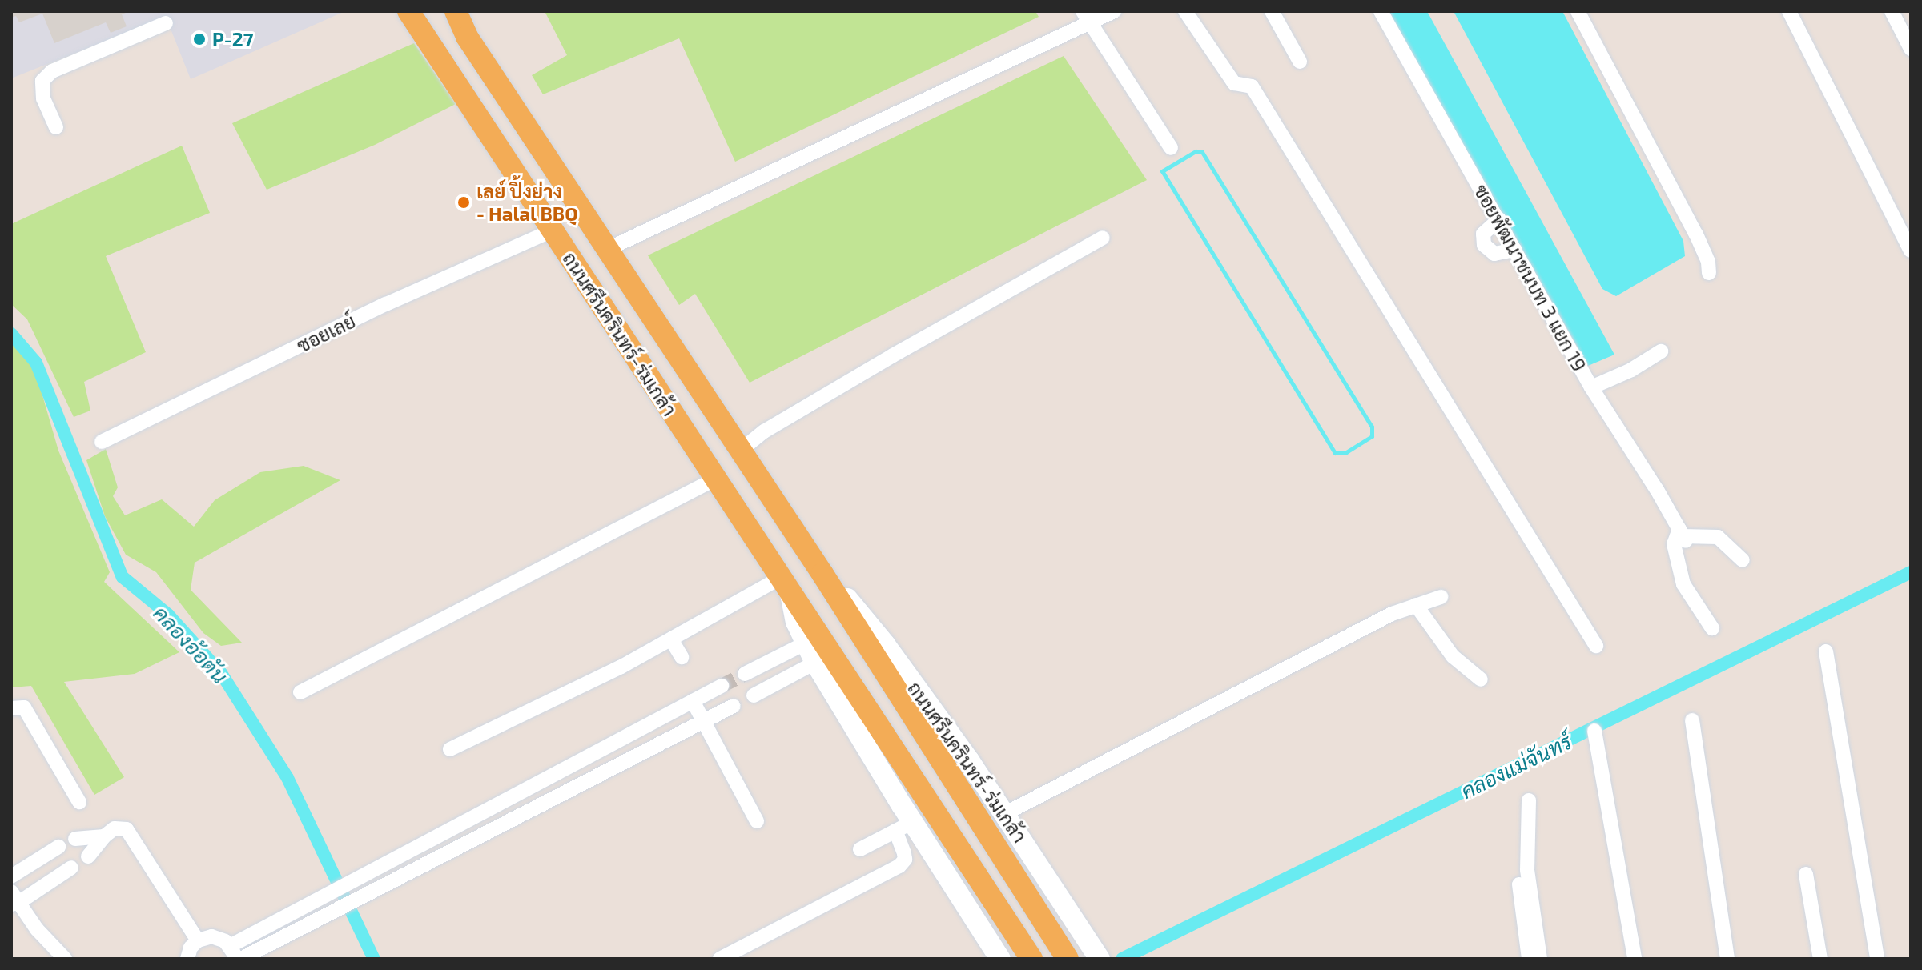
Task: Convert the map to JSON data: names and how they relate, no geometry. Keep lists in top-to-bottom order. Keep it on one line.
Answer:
{"streets":{"main road":["ถนนศรีนครินทร์-ร่มเกล้า"],"street":["ซอยพัฒนาชนบท 3 แยก 19","ซอยเลย์"]},"crossings":[["ซอยเลย์","ถนนศรีนครินทร์-ร่มเกล้า"]],"water":["คลองอ้อตัน","คลองแม่จันทร์"],"places":["P-27","เลย์ ปิ้งย่าง - Halal BBQ"]}
